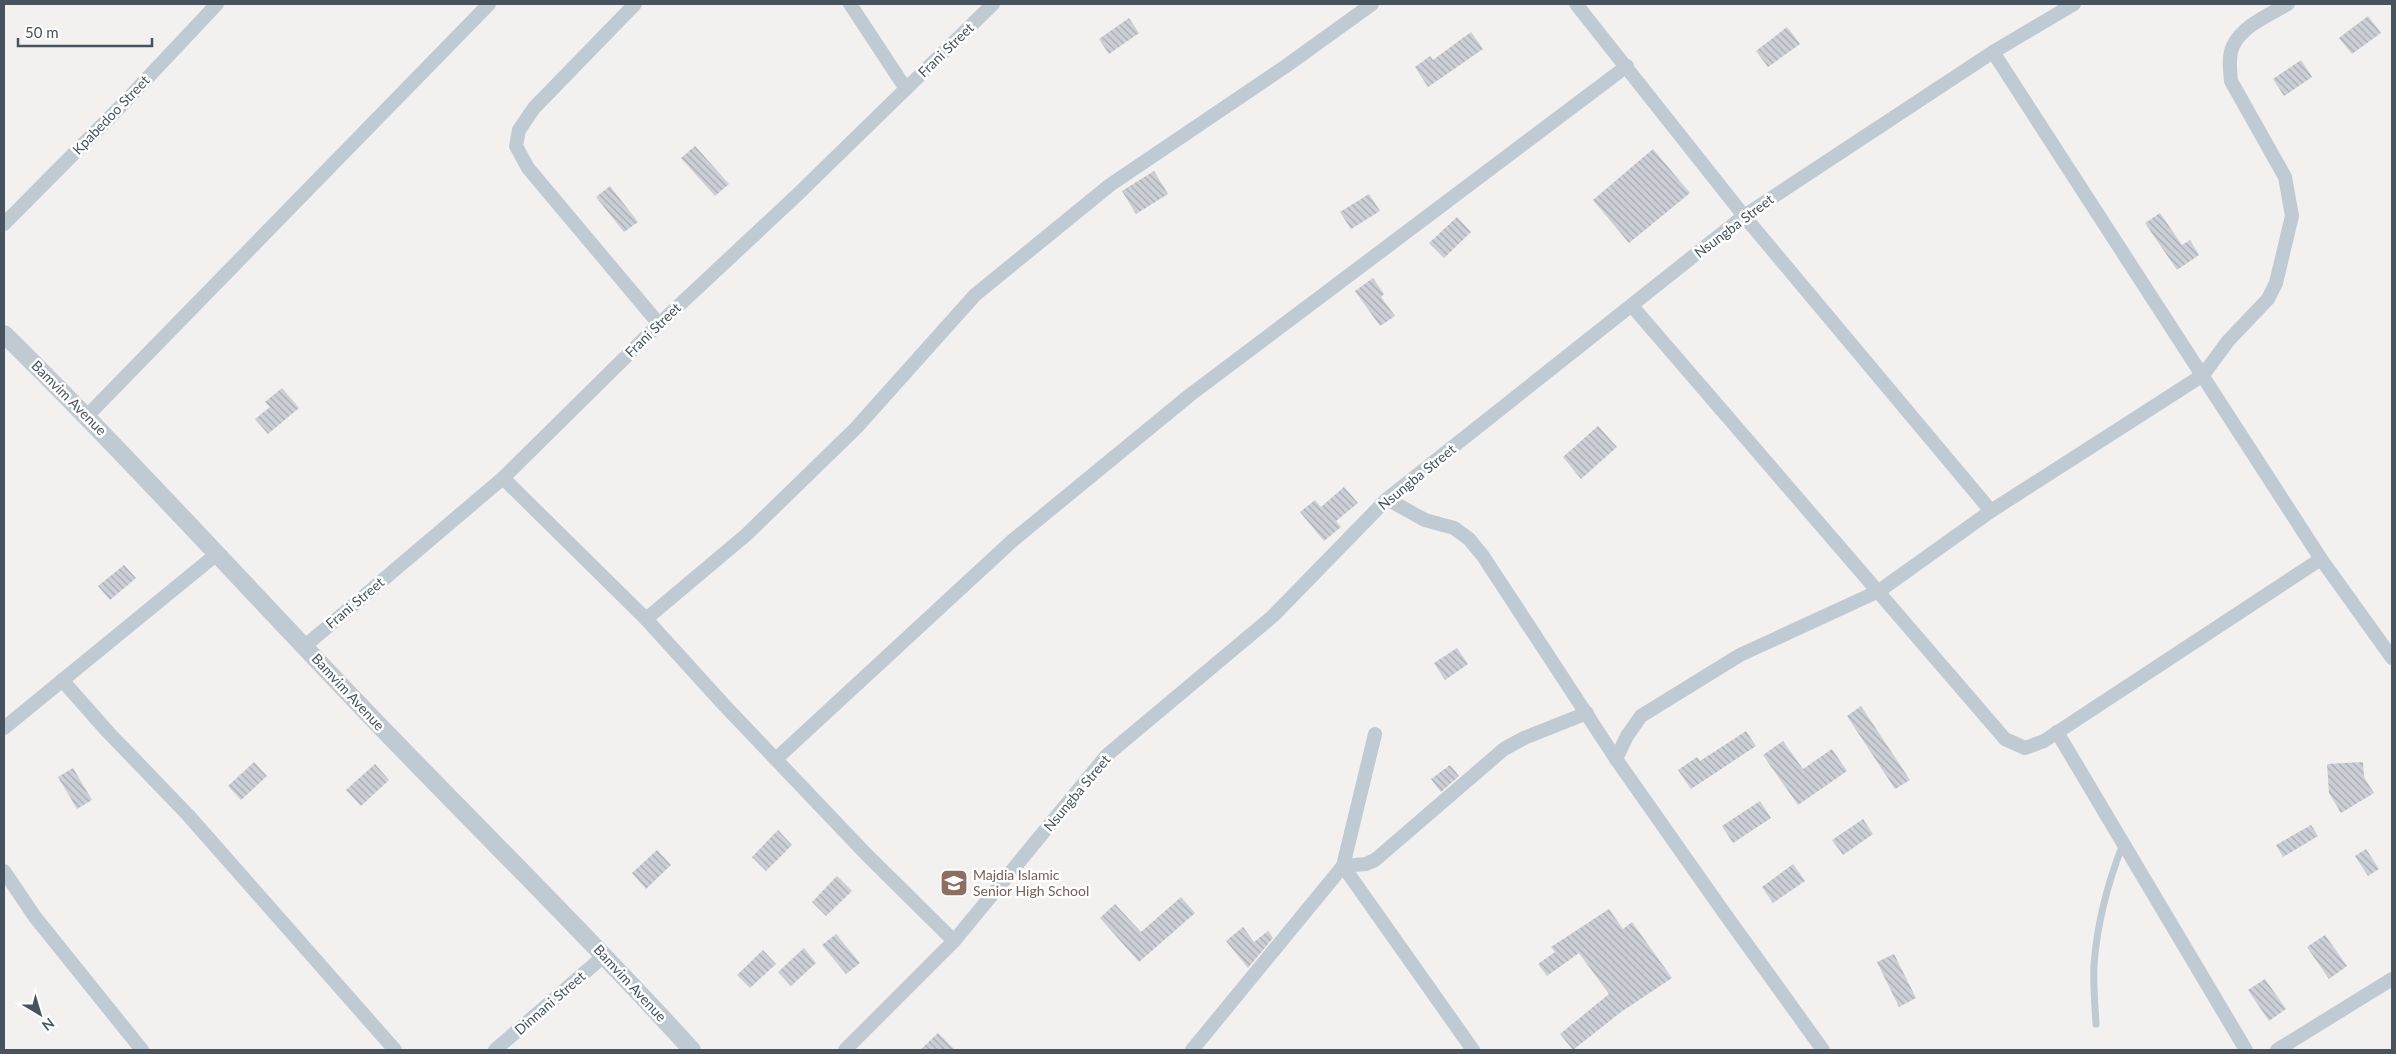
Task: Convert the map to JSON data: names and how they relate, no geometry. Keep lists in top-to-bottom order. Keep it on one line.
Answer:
{"streets":{"street":["Frani Street","Kpabedoo Street","Nsungba Street","Bamvim Avenue","Dinnani Street"]},"crossings":[["Frani Street","Bamvim Avenue"],["Bamvim Avenue","Dinnani Street"]],"places":{"school or university":["Majdia Islamic Senior High School"]},"scale_bar":"50 m","north":"bottom right"}
